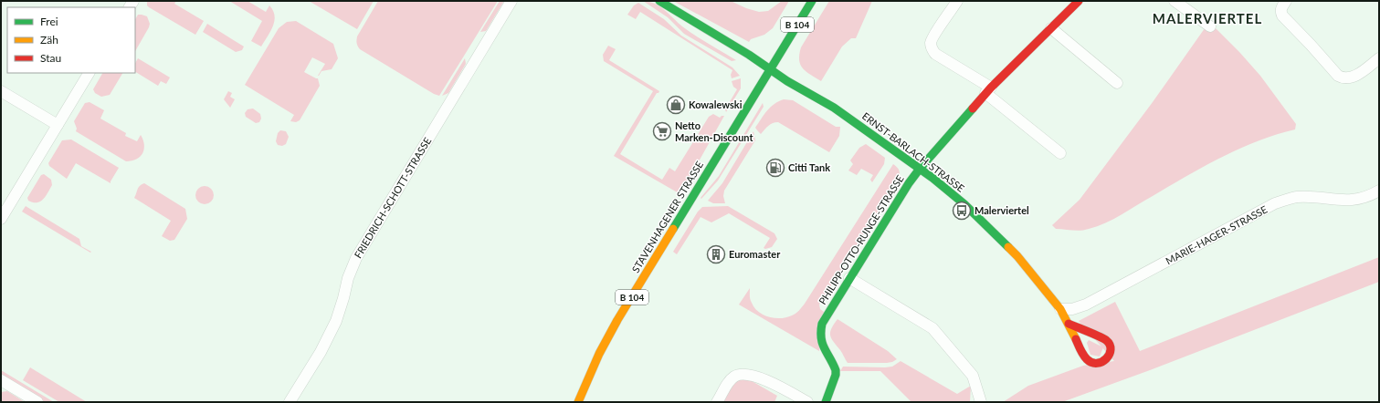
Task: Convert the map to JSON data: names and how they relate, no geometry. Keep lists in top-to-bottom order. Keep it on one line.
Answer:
{"streets":{"street":["B 104","ERNST-BARLACH-STRASSE","FRIEDRICH-SCHOTT-STRASSE","STAVENHAGENER STRASSE","MARIE-HAGER-STRASSE","PHILIPP-OTTO-RUNGE-STRASSE"]},"crossings":[["ERNST-BARLACH-STRASSE","STAVENHAGENER STRASSE"],["ERNST-BARLACH-STRASSE","MARIE-HAGER-STRASSE"],["ERNST-BARLACH-STRASSE","PHILIPP-OTTO-RUNGE-STRASSE"]],"districts":["MALERVIERTEL"],"places":{"shop":["Kowalewski"],"supermarket":["Netto Marken-Discount"],"fuel station":["Citti Tank"],"bus stop":["Malerviertel"],"building":["Euromaster"]},"legend":["Frei","Zäh","Stau"]}
